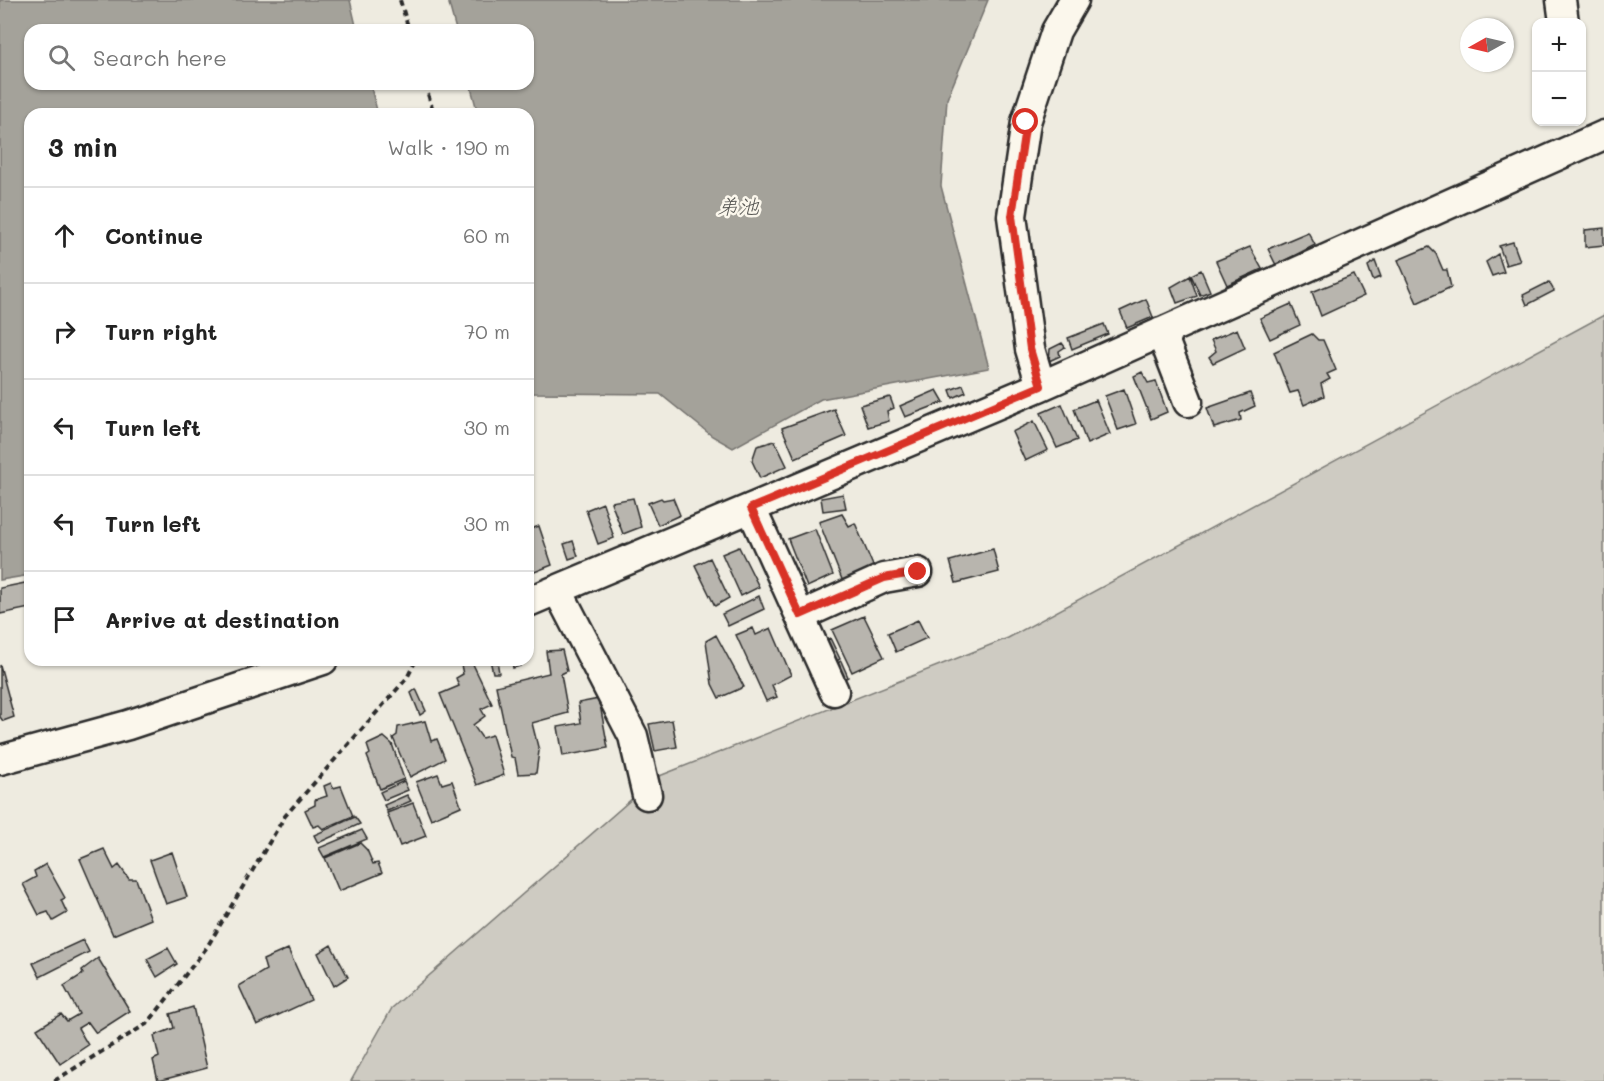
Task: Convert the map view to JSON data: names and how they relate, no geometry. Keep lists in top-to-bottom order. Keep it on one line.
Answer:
{"water":["弟池"],"north":"left","page":{"map_buttons":["+","−"],"search":"Search here","heading":["3 min","Walk · 190 m"],"list":[["Continue","60 m"],["Turn right","70 m"],["Turn left","30 m"],["Turn left","30 m"],"Arrive at destination"]}}
